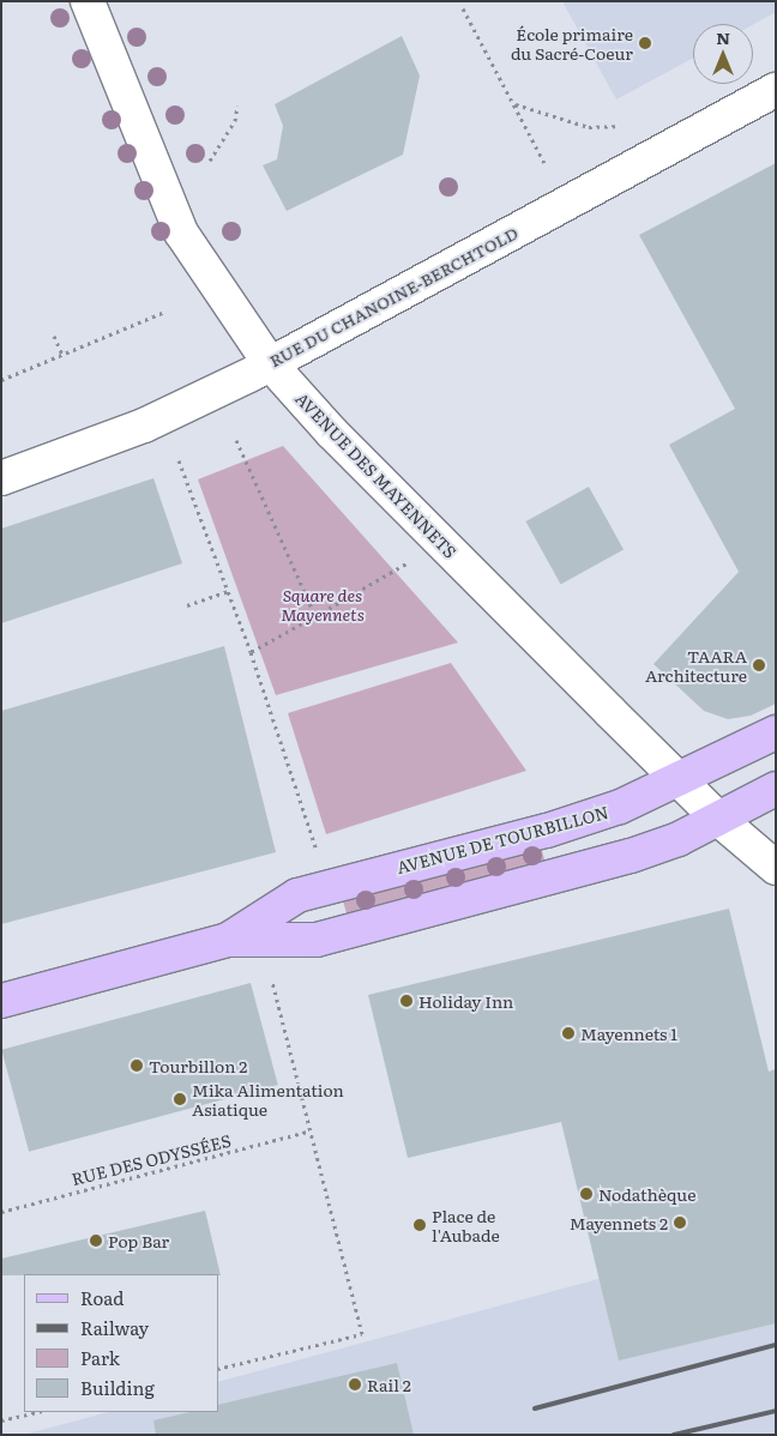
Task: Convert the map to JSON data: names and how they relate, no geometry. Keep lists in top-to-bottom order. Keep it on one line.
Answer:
{"streets":{"main road":["AVENUE DE TOURBILLON"],"street":["RUE DU CHANOINE-BERCHTOLD","AVENUE DES MAYENNETS"],"path":["RUE DES ODYSSÉES"]},"crossings":[["RUE DU CHANOINE-BERCHTOLD","AVENUE DES MAYENNETS"],["AVENUE DES MAYENNETS","AVENUE DE TOURBILLON"]],"parks":["Square des Mayennets"],"places":["École primaire du Sacré-Coeur","TAARA Architecture","Holiday Inn","Mayennets 1","Tourbillon 2","Mika Alimentation Asiatique","Nodathèque","Mayennets 2","Place de l'Aubade","Pop Bar","Rail 2"],"legend":["Road","Railway","Park","Building"],"north":"top"}
